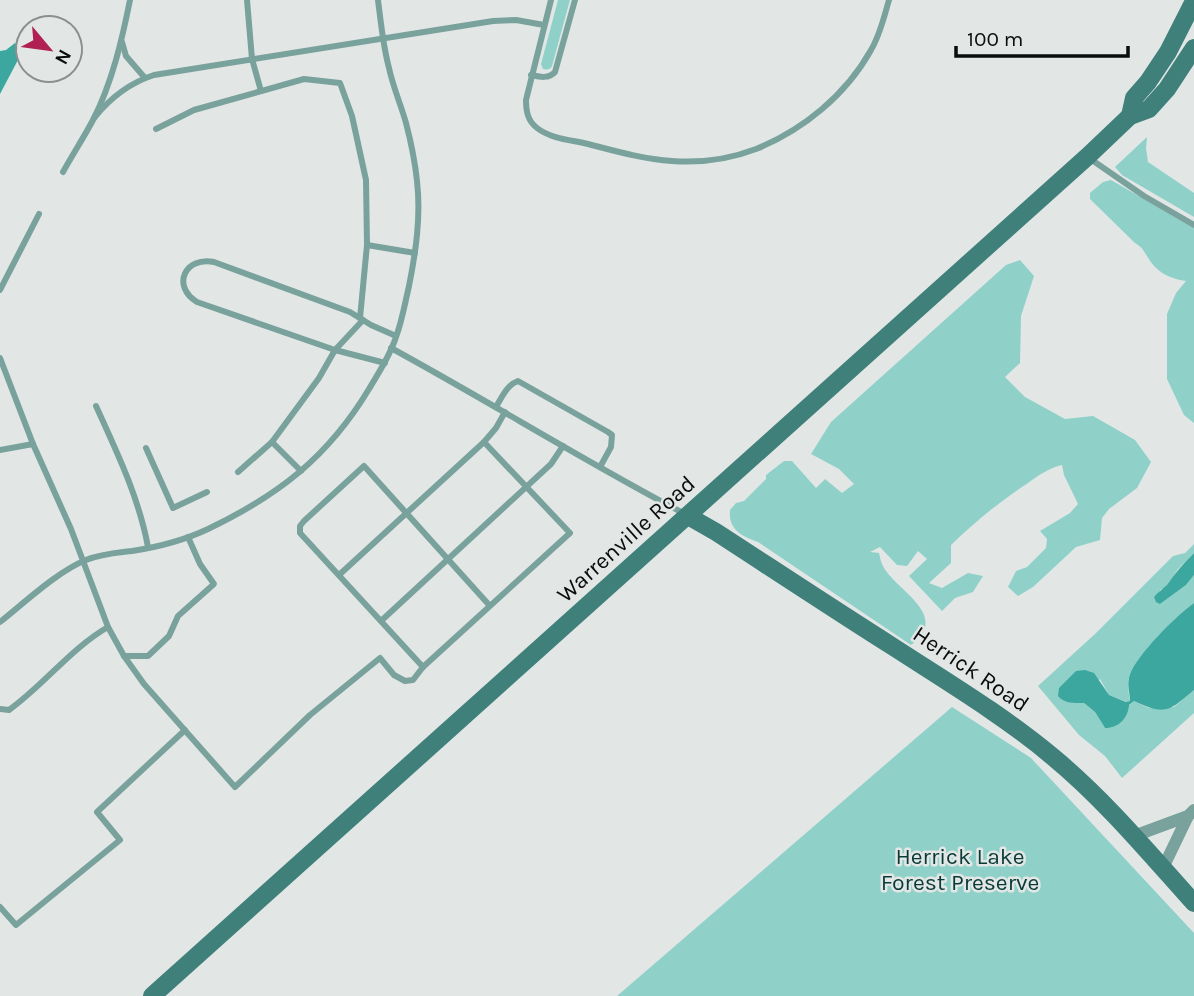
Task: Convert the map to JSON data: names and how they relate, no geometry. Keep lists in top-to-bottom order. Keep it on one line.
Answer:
{"streets":{"main road":["Warrenville Road","Herrick Road"]},"crossings":[["Warrenville Road","Herrick Road"]],"parks":["Herrick Lake Forest Preserve"],"scale_bar":"100 m","north":"bottom right"}
